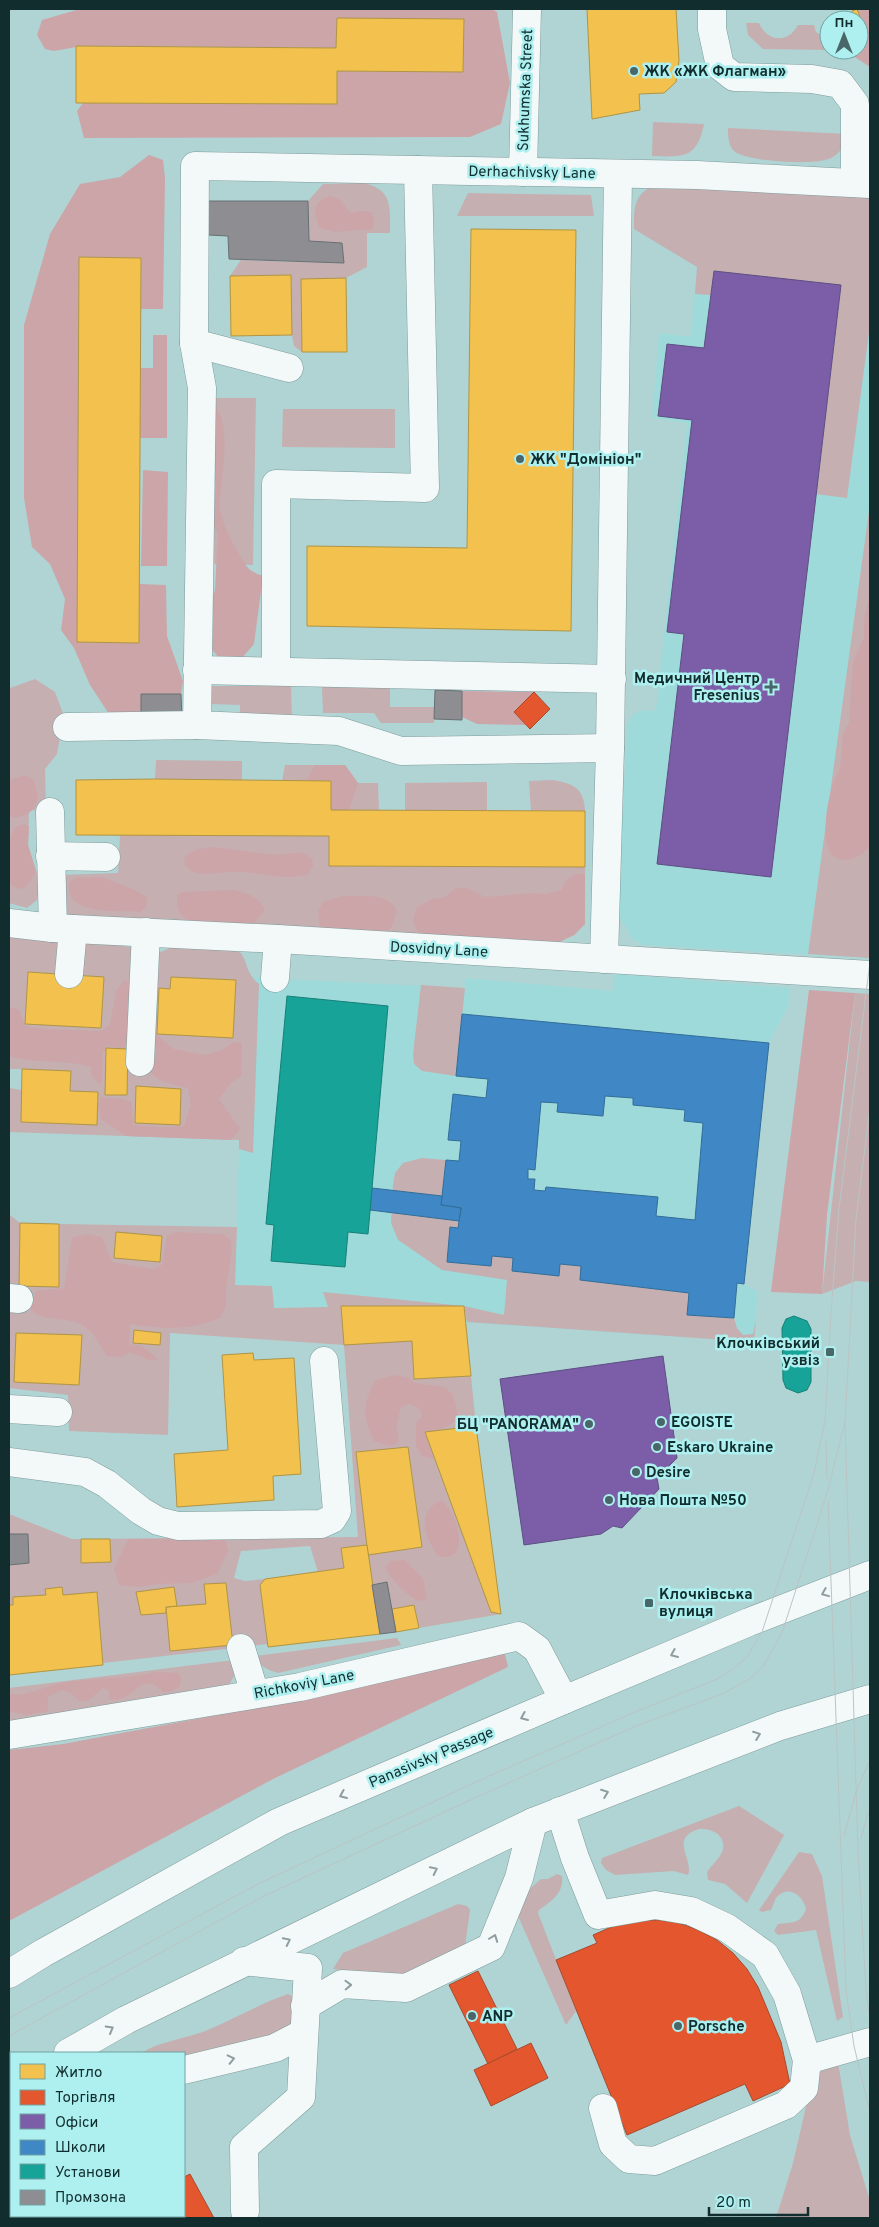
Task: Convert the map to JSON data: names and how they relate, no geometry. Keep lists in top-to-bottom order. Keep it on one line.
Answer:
{"streets":{"street":["Sukhumska Street","Derhachivsky Lane","Dosvidny Lane","Richkoviy Lane","Panasivsky Passage"]},"crossings":[["Sukhumska Street","Derhachivsky Lane"],["Richkoviy Lane","Panasivsky Passage"]],"places":{"other":["ЖК «ЖК Флагман»","ЖК \"Домініон\"","EGOISTE","БЦ \"PANORAMA\"","Eskaro Ukraine","Desire","Нова Пошта №50","ANP","Porsche"],"health":["Медичний Центр Fresenius"],"transit":["Клочківський узвіз","Клочківська вулиця"]},"legend":["Житло","Торгівля","Офіси","Школи","Установи","Промзона"],"scale_bar":"20 m","north":"top"}
